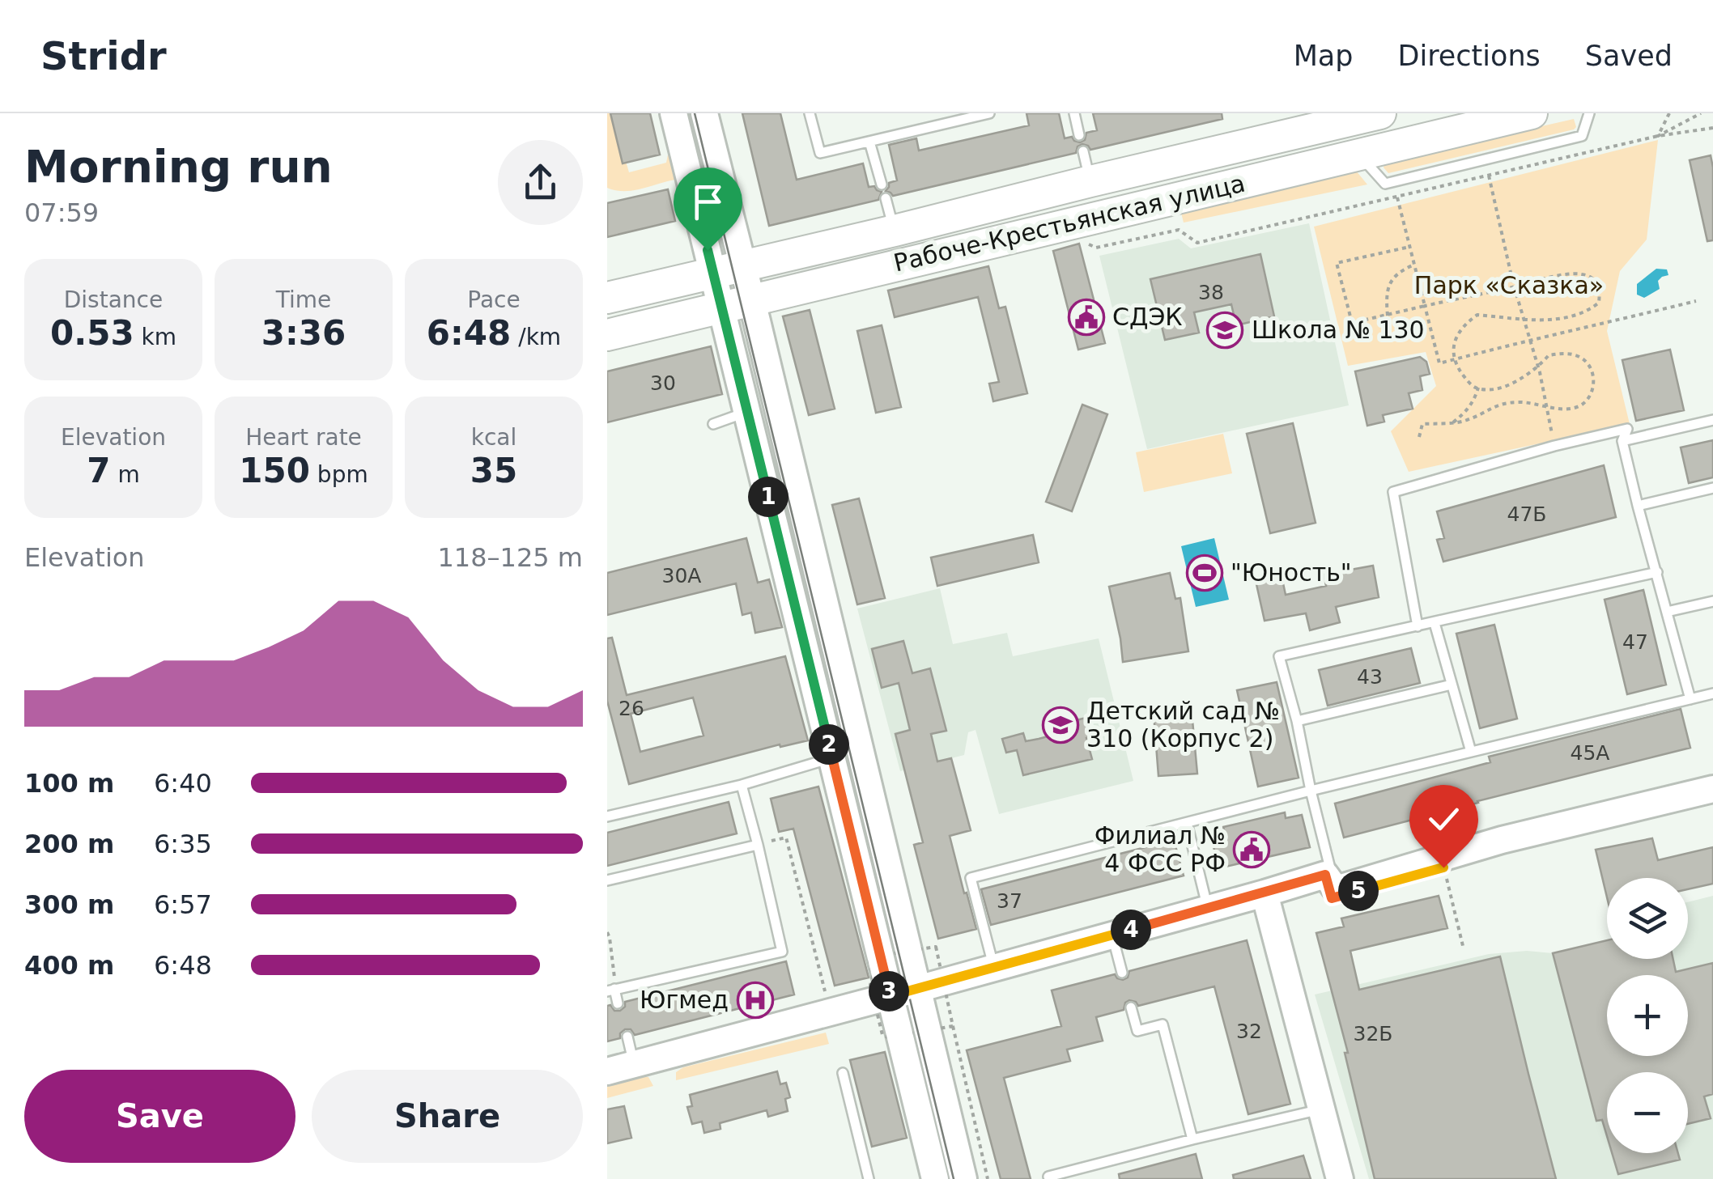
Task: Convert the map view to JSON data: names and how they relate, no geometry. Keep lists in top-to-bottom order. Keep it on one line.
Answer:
{"streets":{"main road":["Рабоче-Крестьянская улица"]},"parks":["Парк «Сказка»"],"places":{"public building":["СДЭК","Филиал № 4 ФСС РФ"],"school or university":["Школа № 130","Детский сад № 310 (Корпус 2)"],"sports":["\"Юность\""],"hospital":["Югмед"]},"house_numbers":["38","30","47Б","30А","47","43","26","45А","37","32","32Б"],"page":{"header":"Stridr","nav":["Map","Directions","Saved"],"heading":["Morning run","07:59"],"stats":[["Distance","0.53 km"],["Time","3:36"],["Pace","6:48 /km"],["Elevation","7 m"],["Heart rate","150 bpm"],["kcal","35"]],"pins":["1","2","5","4","3"],"chart":["Elevation","118–125 m"],"list":[{"name":"100 m","note":"6:40"},{"name":"200 m","note":"6:35"},{"name":"300 m","note":"6:57"},{"name":"400 m","note":"6:48"}],"map_buttons":["+","−"],"buttons":["Save","Share"]}}
